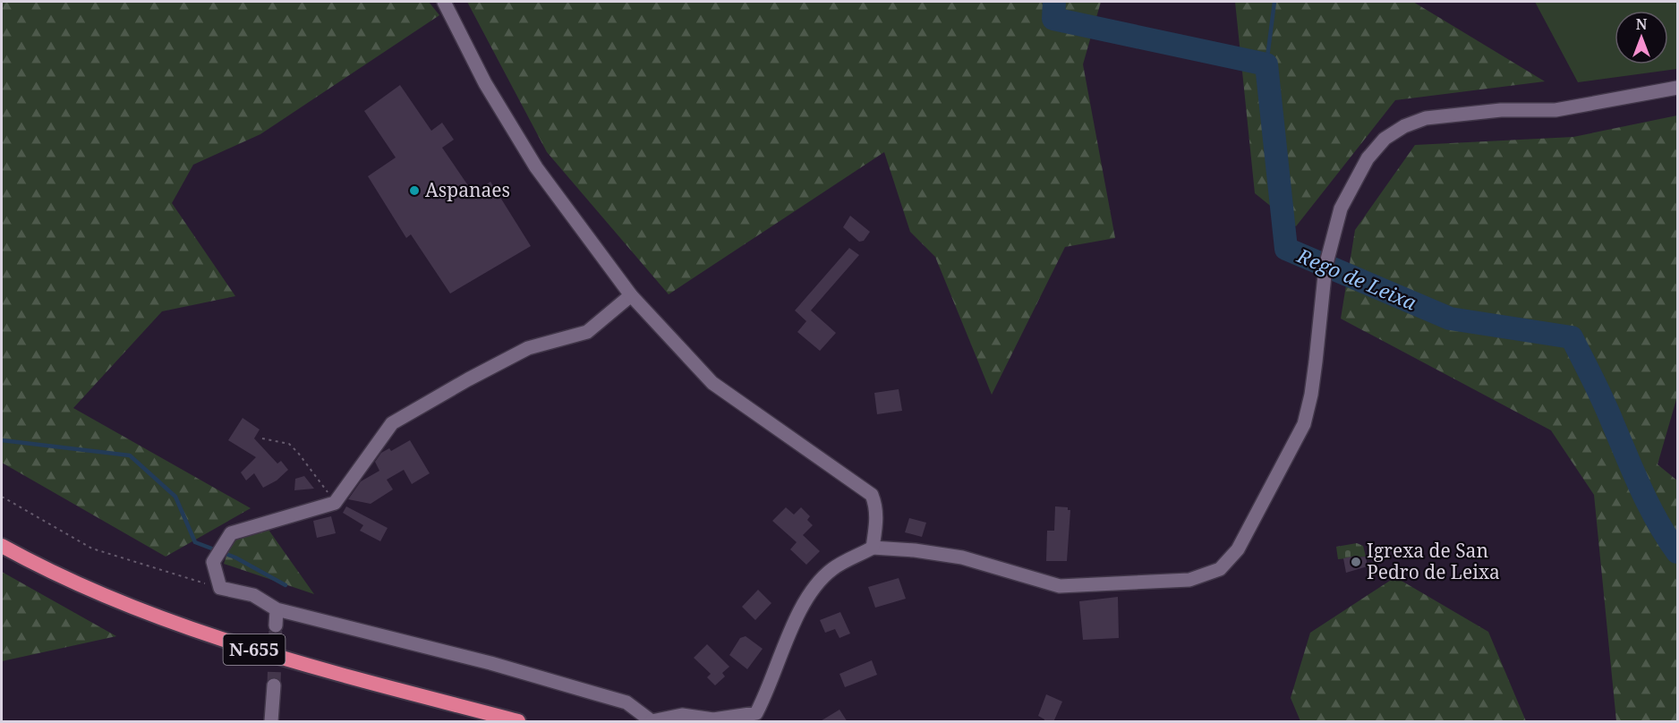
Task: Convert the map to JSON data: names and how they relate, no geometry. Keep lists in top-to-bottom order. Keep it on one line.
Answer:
{"streets":{"highway":["N-655"]},"water":["Rego de Leixa"],"places":["Aspanaes","Igrexa de San Pedro de Leixa"],"north":"top"}
